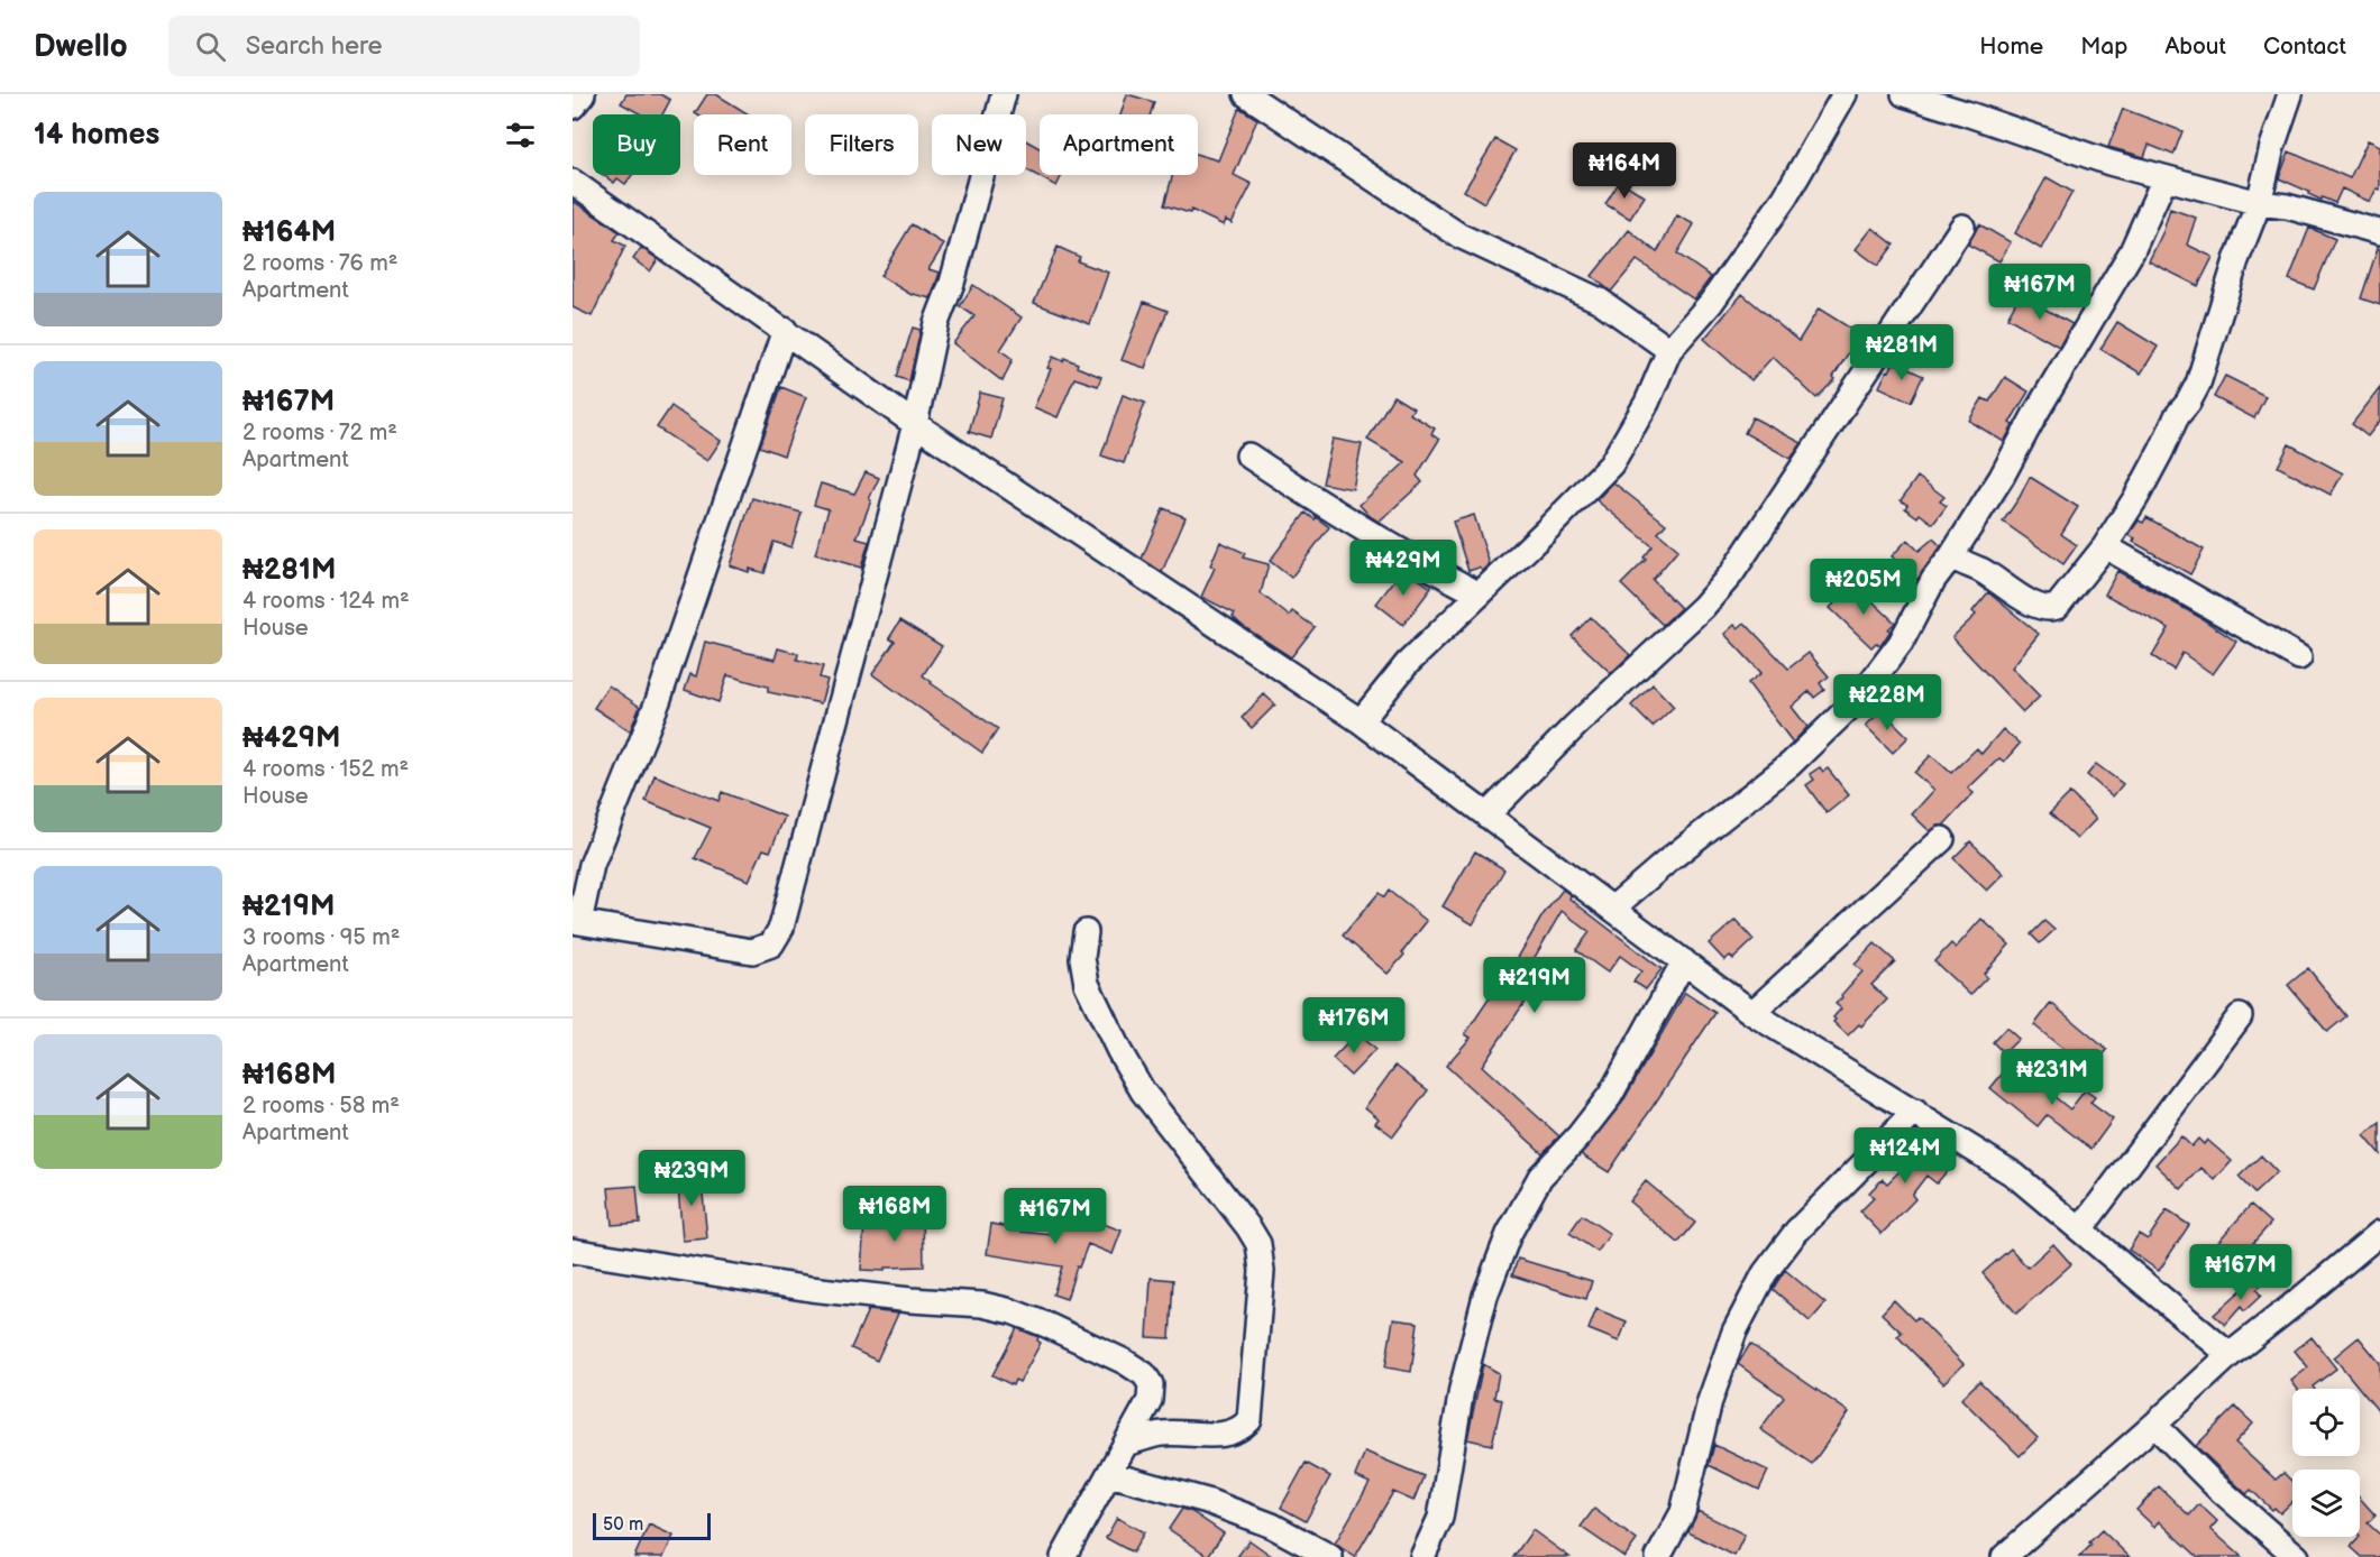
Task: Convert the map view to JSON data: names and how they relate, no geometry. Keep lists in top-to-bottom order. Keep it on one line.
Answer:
{"scale_bar":"50 m","page":{"header":"Dwello","search":"Search here","nav":["Home","Map","About","Contact"],"heading":"14 homes","chip":["Buy","Rent","Filters","New","Apartment"],"price":["₦164M","₦167M","₦281M","₦429M","₦205M","₦228M","₦219M","₦176M","₦231M","₦124M","₦239M","₦168M","₦167M","₦167M"],"list":[{"name":"₦164M","note":"2 rooms · 76 m² · Apartment"},{"name":"₦167M","note":"2 rooms · 72 m² · Apartment"},{"name":"₦281M","note":"4 rooms · 124 m² · House"},{"name":"₦429M","note":"4 rooms · 152 m² · House"},{"name":"₦219M","note":"3 rooms · 95 m² · Apartment"},{"name":"₦168M","note":"2 rooms · 58 m² · Apartment"}],"scale":"50 m"}}
